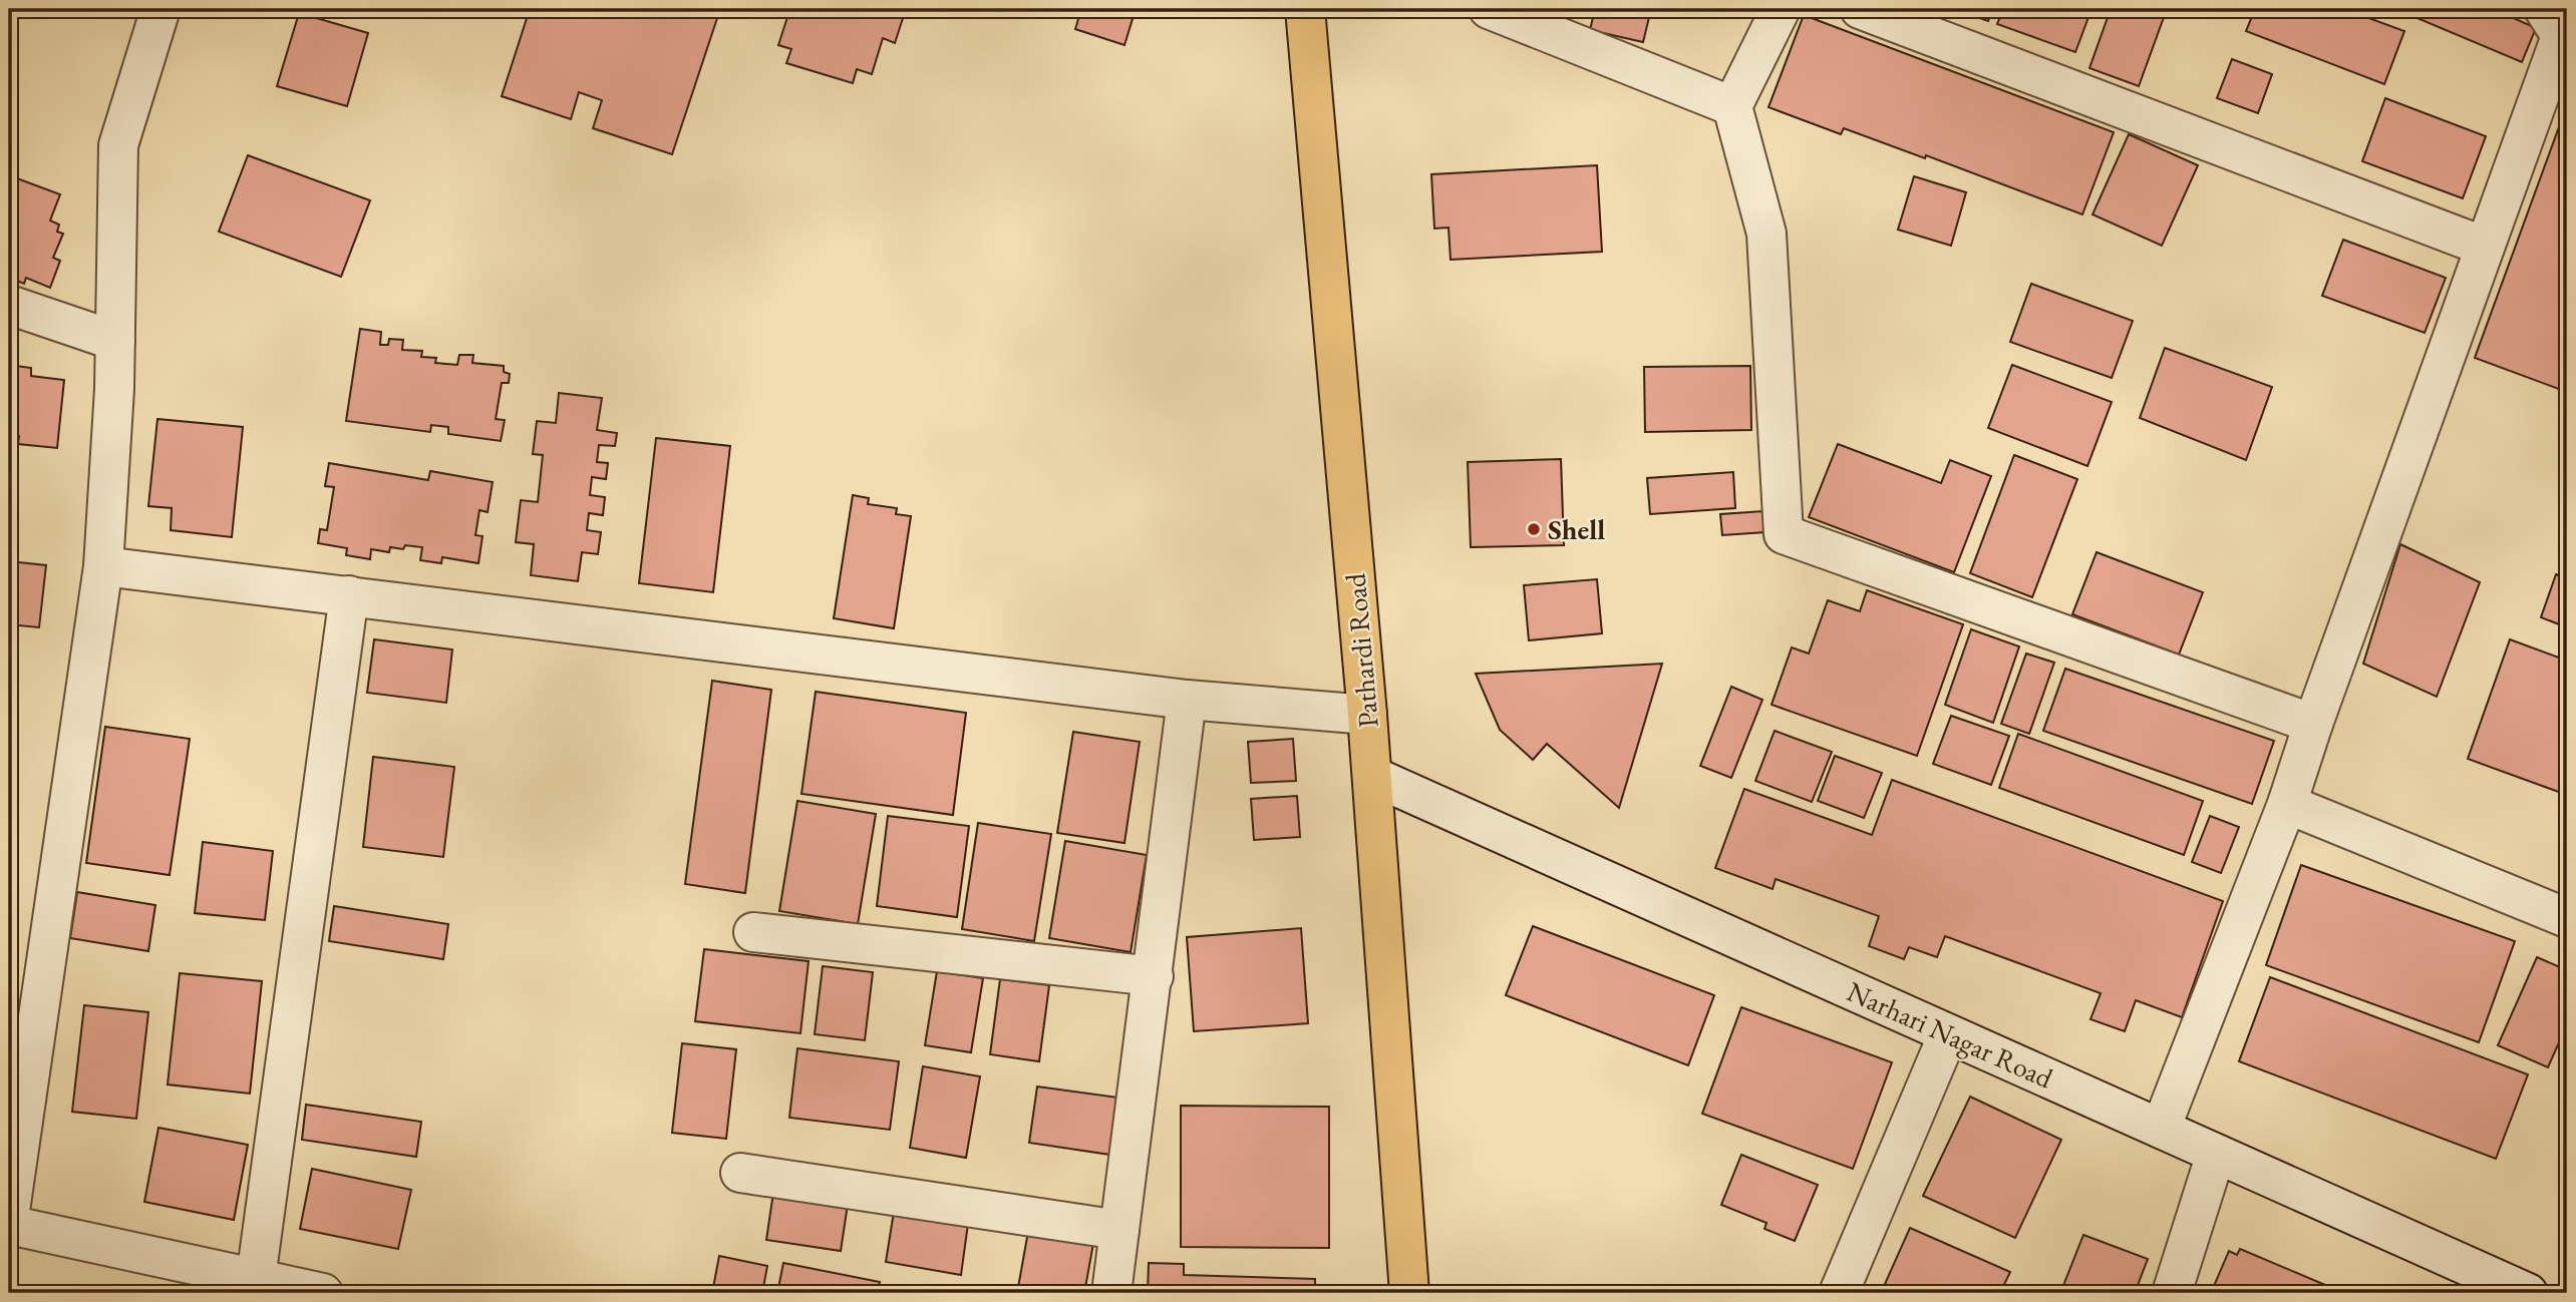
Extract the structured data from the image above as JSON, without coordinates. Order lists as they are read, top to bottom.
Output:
{
  "streets": {
    "main road": ["Pathardi Road"],
    "street": ["Narhari Nagar Road"]
  },
  "crossings": [
    ["Pathardi Road", "Narhari Nagar Road"]
  ],
  "places": ["Shell"]
}
